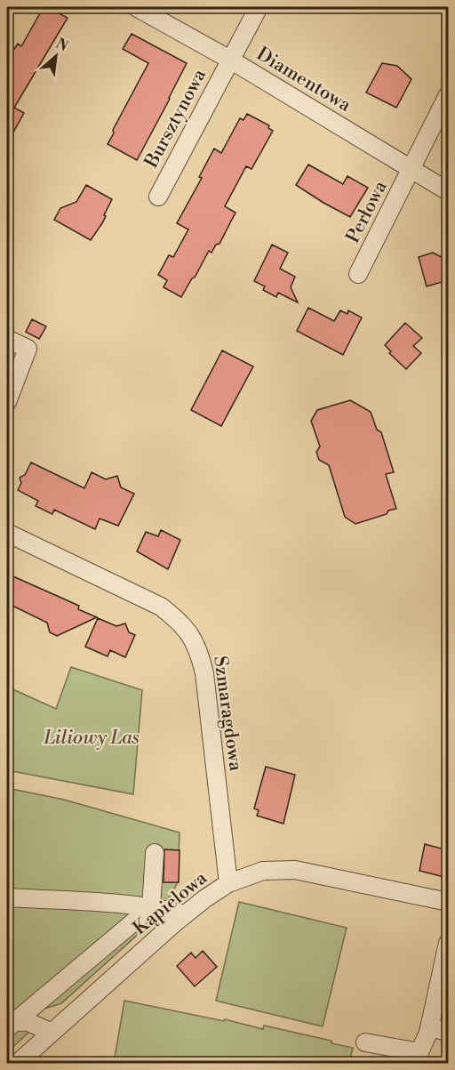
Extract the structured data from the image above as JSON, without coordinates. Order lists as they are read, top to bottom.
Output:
{
  "streets": {
    "street": [
      "Diamentowa",
      "Bursztynowa",
      "Perłowa",
      "Szmaragdowa",
      "Kąpielowa"
    ]
  },
  "crossings": [
    ["Diamentowa", "Bursztynowa"],
    ["Diamentowa", "Perłowa"],
    ["Szmaragdowa", "Kąpielowa"]
  ],
  "parks": ["Liliowy Las"],
  "north": "top right"
}
